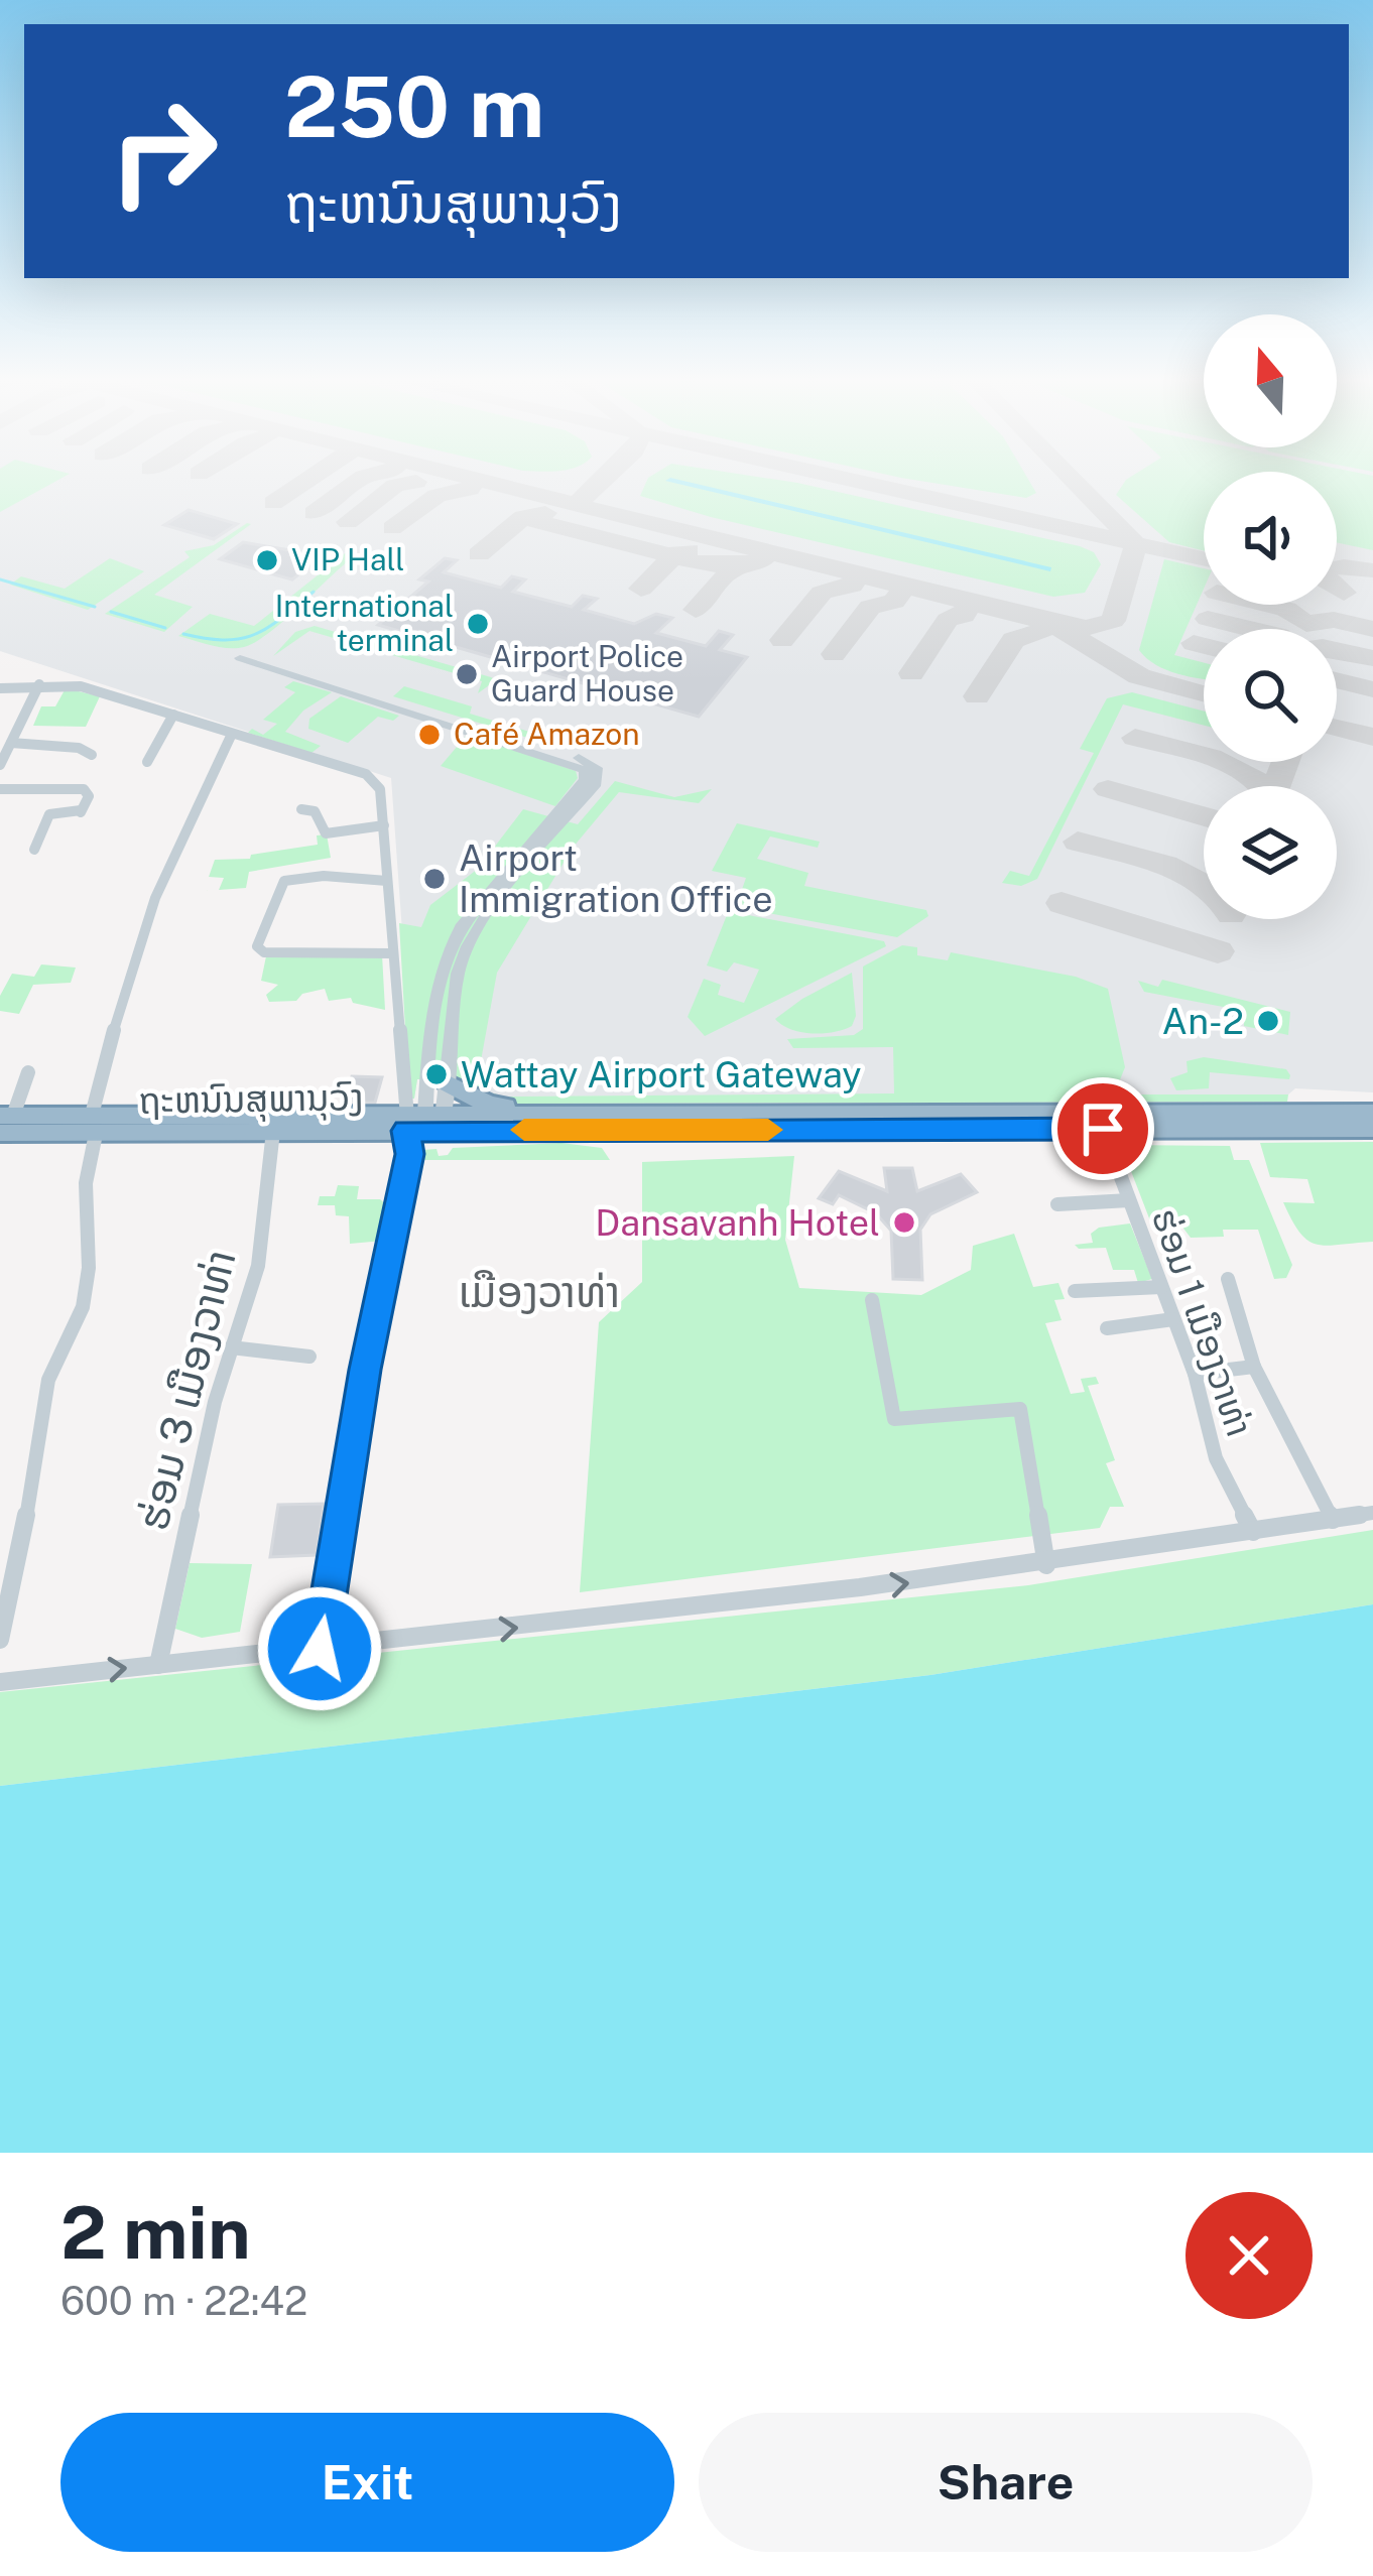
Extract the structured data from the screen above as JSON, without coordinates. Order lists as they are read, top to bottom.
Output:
{
  "streets": {
    "highway": ["ຖະຫນົນສຸພານຸວົງ"],
    "street": ["ຮ່ອມ 1 ເມືອງວາທ່າ", "ຮ່ອມ 3 ເມືອງວາທ່າ"]
  },
  "crossings": [
    ["ຖະຫນົນສຸພານຸວົງ", "ຮ່ອມ 1 ເມືອງວາທ່າ"],
    ["ຖະຫນົນສຸພານຸວົງ", "ຮ່ອມ 3 ເມືອງວາທ່າ"]
  ],
  "districts": ["ເມືອງວາທ່າ"],
  "places": [
    "VIP Hall",
    "International terminal",
    "Airport Police Guard House",
    "Café Amazon",
    "Airport Immigration Office",
    "An-2",
    "Wattay Airport Gateway",
    "Dansavanh Hotel"
  ],
  "north": "top",
  "page": {
    "turn": ["250 m", "ຖະຫນົນສຸພານຸວົງ"],
    "heading": ["2 min", "600 m · 22:42"],
    "buttons": ["Exit", "Share"]
  }
}
